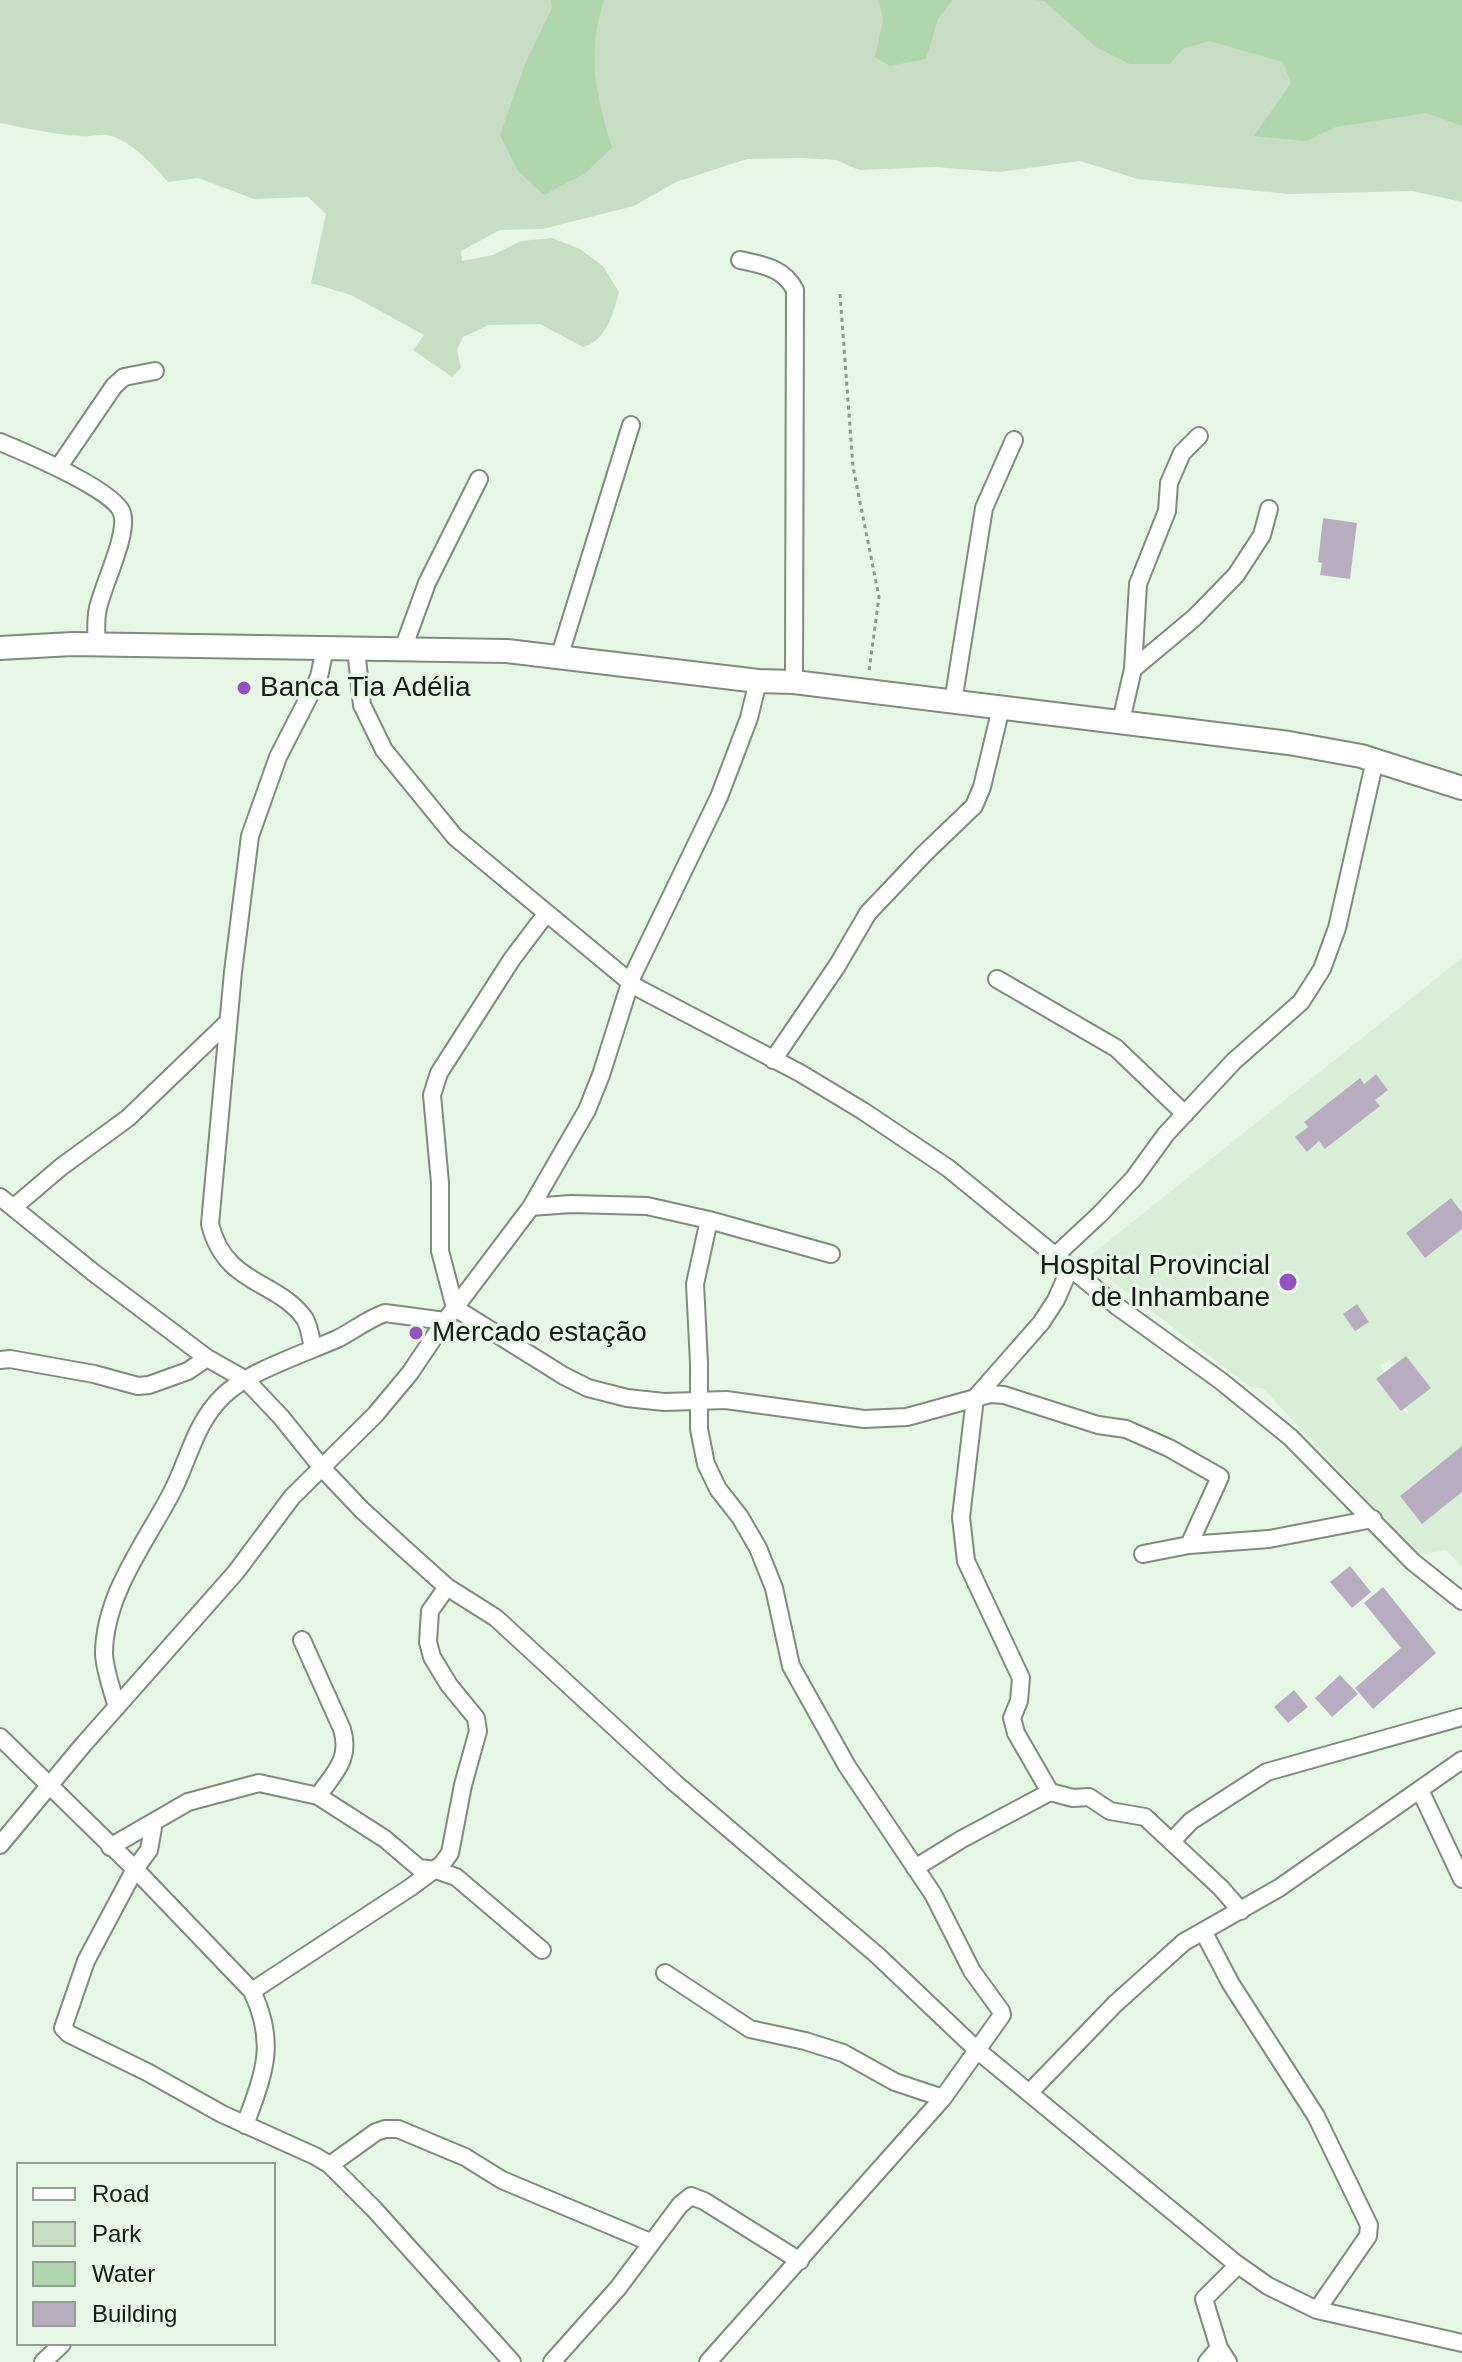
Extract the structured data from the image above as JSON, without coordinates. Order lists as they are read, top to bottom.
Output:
{
  "places": ["Banca Tia Adélia", "Hospital Provincial de Inhambane", "Mercado estação"],
  "legend": [
    "Road",
    "Park",
    "Water",
    "Building"
  ]
}
